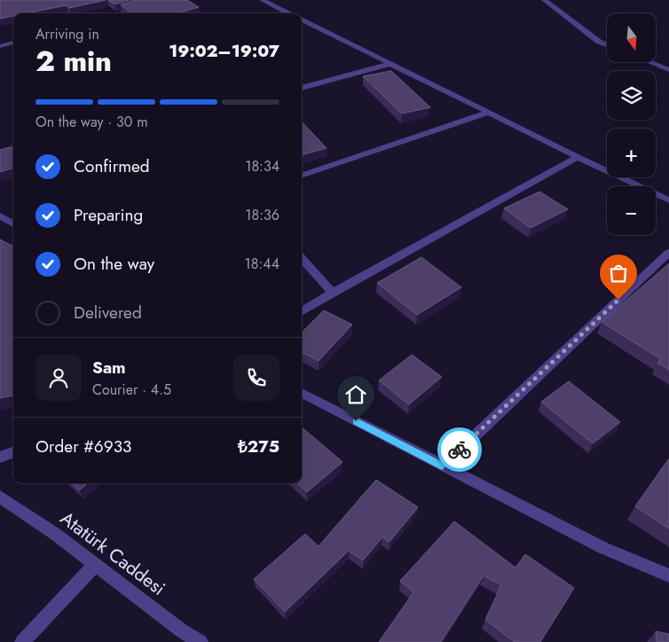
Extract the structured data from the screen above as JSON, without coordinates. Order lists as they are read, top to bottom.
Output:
{
  "streets": {
    "street": ["Atatürk Caddesi"]
  },
  "north": "bottom",
  "page": {
    "map_buttons": ["+", "−"],
    "heading": ["2 min", "Arriving in", "19:02–19:07"],
    "panel": [
      "Sam",
      "Courier · 4.5",
      "Order #6933",
      "₺275"
    ],
    "bar": "On the way · 30 m",
    "list": [
      ["Confirmed", "18:34"],
      ["Preparing", "18:36"],
      ["On the way", "18:44"],
      "Delivered"
    ]
  }
}
